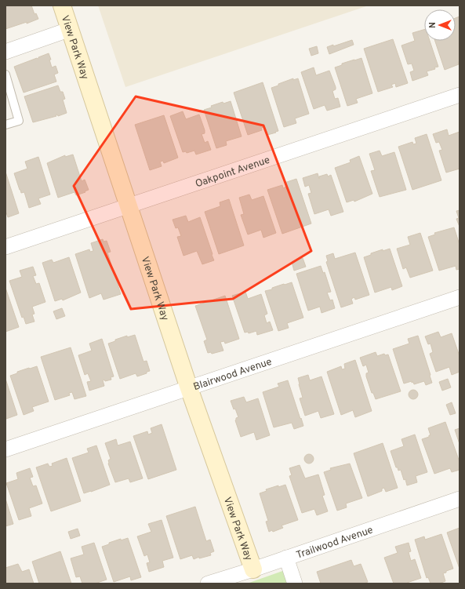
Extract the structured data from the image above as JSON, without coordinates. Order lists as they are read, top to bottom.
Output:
{
  "streets": {
    "street": [
      "View Park Way",
      "Oakpoint Avenue",
      "Blairwood Avenue",
      "Trailwood Avenue"
    ]
  },
  "crossings": [
    ["View Park Way", "Oakpoint Avenue"],
    ["View Park Way", "Blairwood Avenue"],
    ["View Park Way", "Trailwood Avenue"]
  ],
  "north": "left"
}
